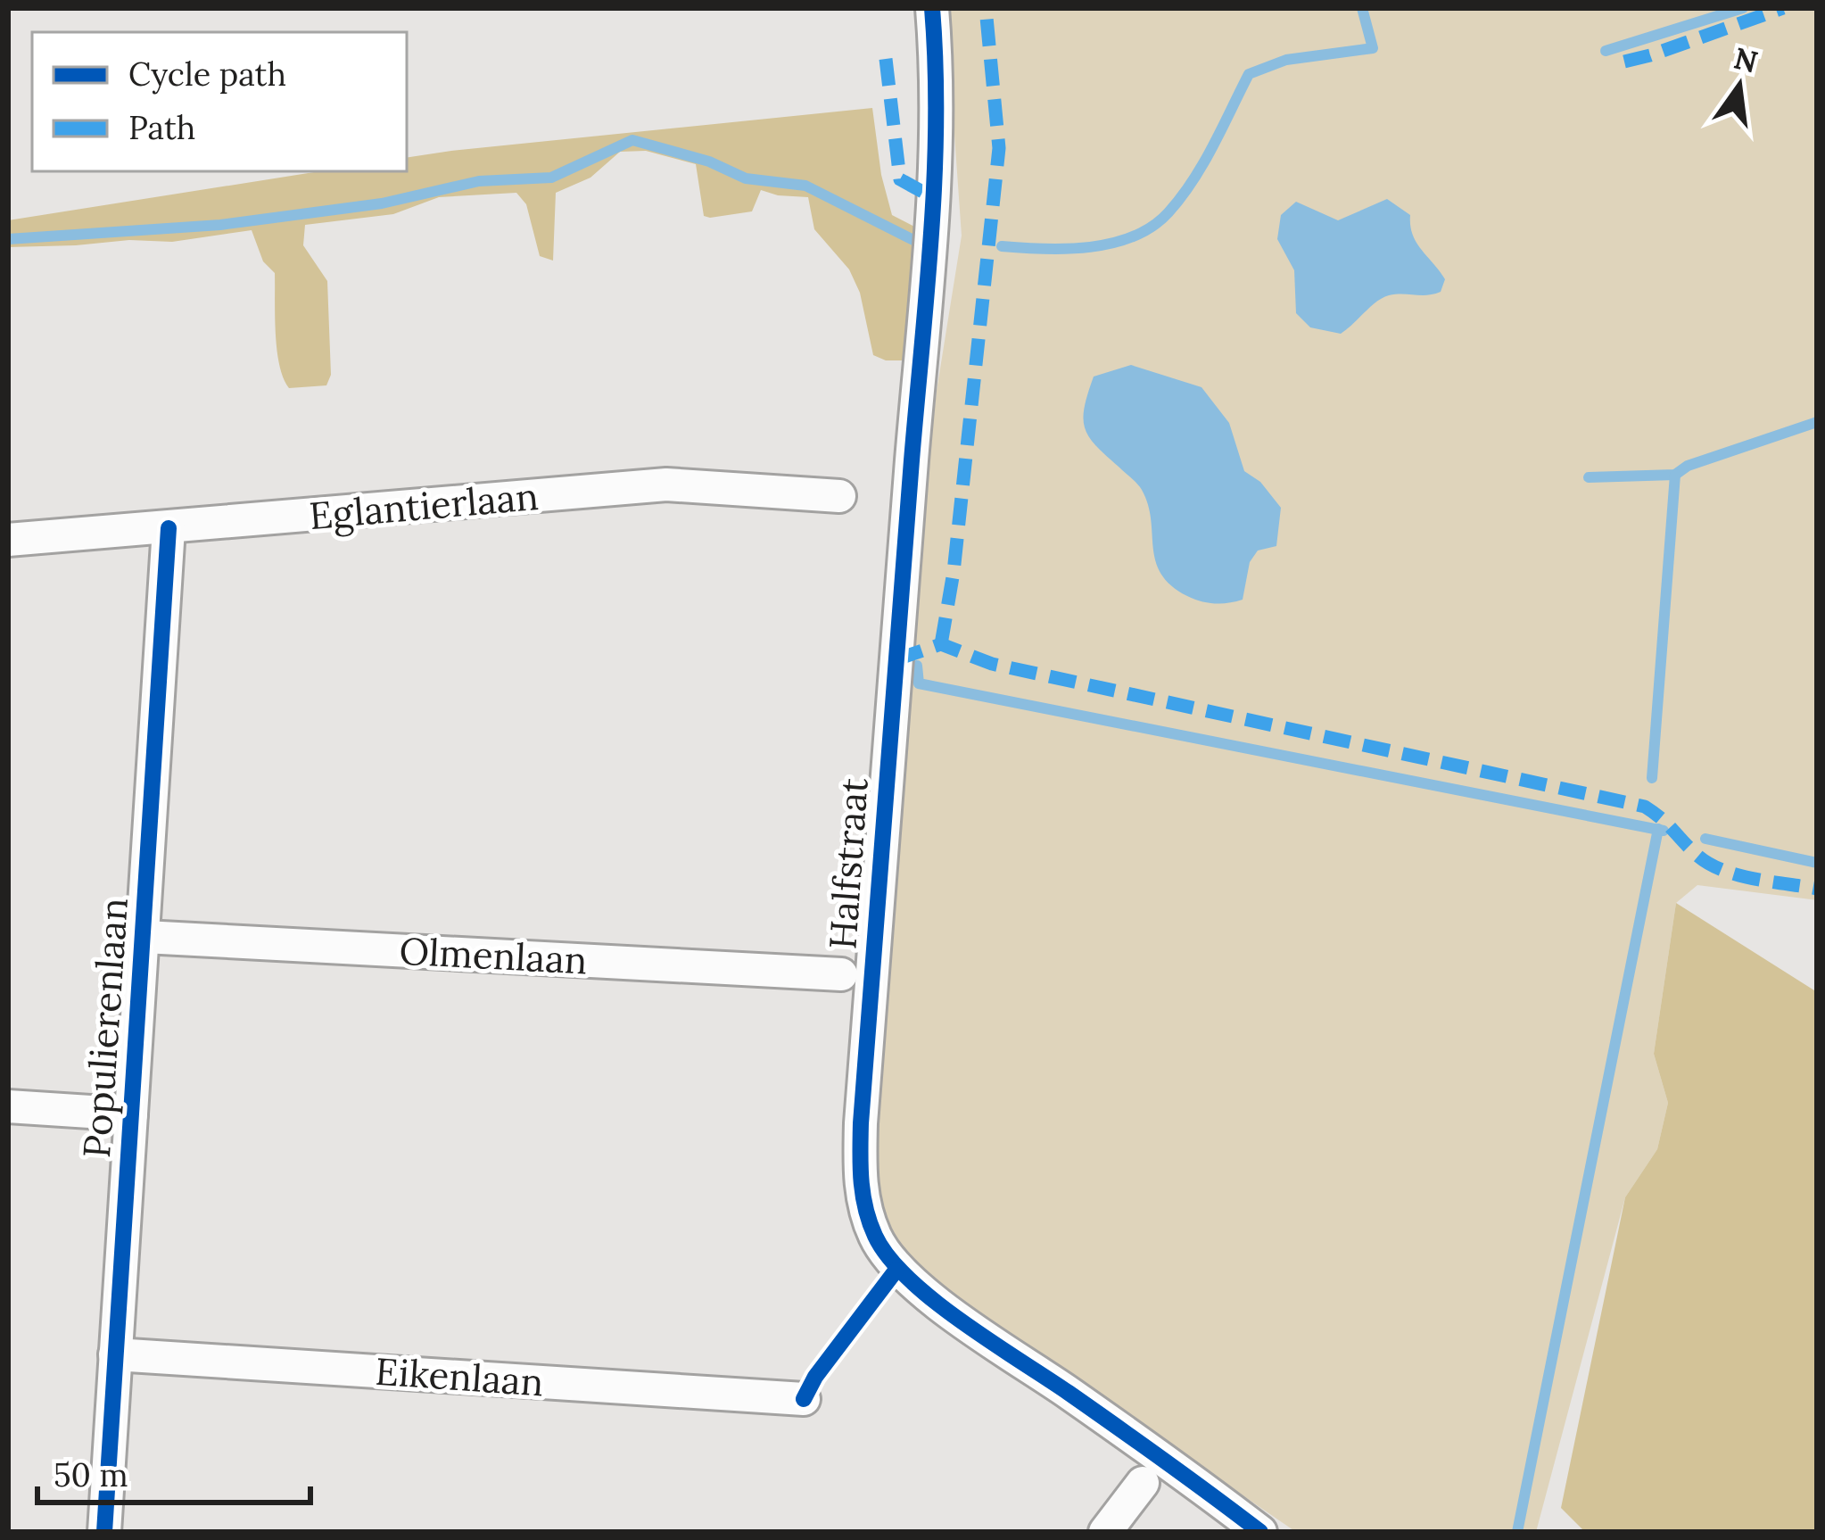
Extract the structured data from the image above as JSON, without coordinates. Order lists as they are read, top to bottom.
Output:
{
  "streets": {
    "street": [
      "Eglantierlaan",
      "Halfstraat",
      "Olmenlaan",
      "Populierenlaan",
      "Eikenlaan"
    ]
  },
  "crossings": [
    ["Eglantierlaan", "Populierenlaan"],
    ["Olmenlaan", "Populierenlaan"],
    ["Populierenlaan", "Eikenlaan"]
  ],
  "legend": ["Cycle path", "Path"],
  "scale_bar": "50 m",
  "north": "top"
}
